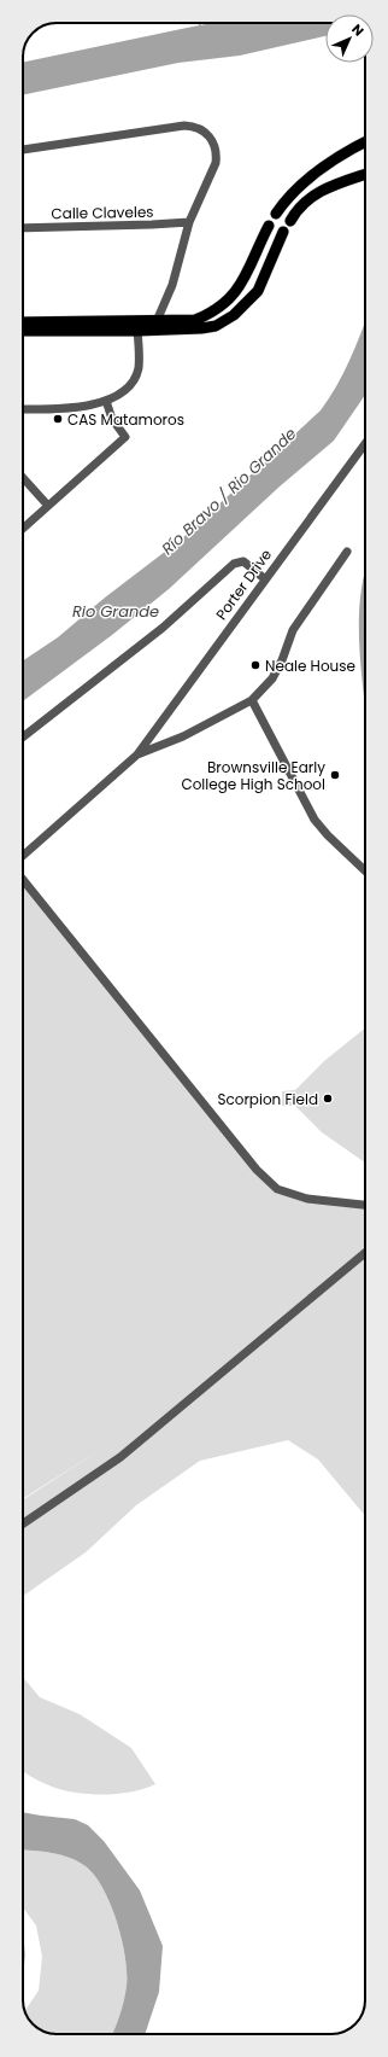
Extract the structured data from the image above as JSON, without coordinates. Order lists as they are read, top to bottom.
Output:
{
  "streets": {
    "street": ["Calle Claveles", "Porter Drive"]
  },
  "water": ["Río Bravo / Rio Grande", "Rio Grande"],
  "places": [
    "CAS Matamoros",
    "Neale House",
    "Brownsville Early College High School",
    "Scorpion Field"
  ],
  "north": "top right"
}
